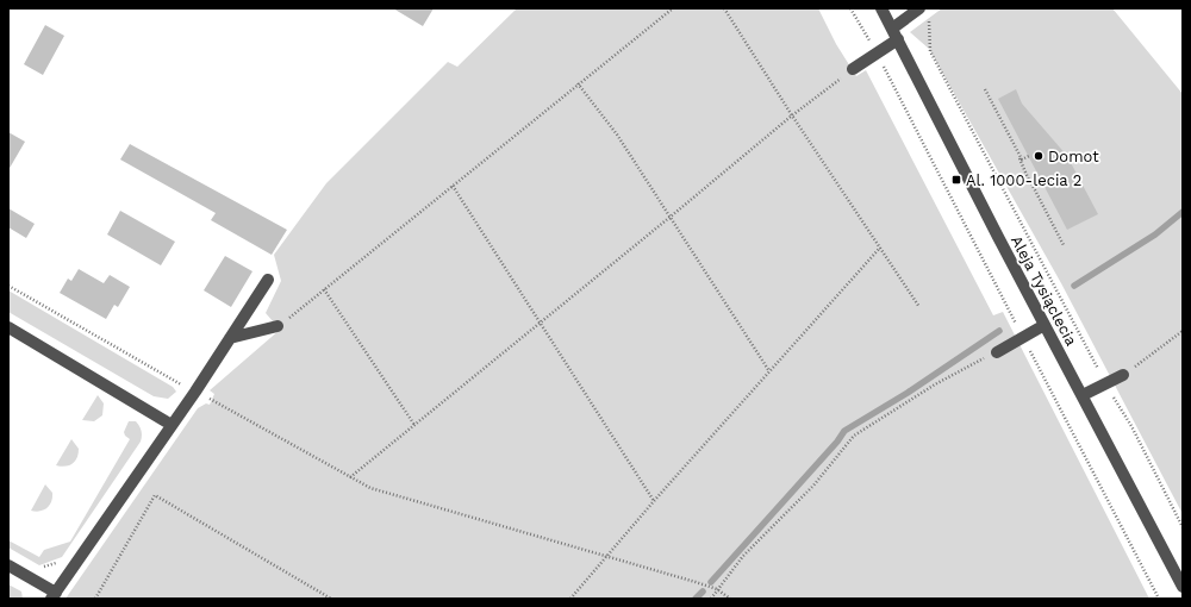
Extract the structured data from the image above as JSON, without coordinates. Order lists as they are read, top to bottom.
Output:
{
  "streets": {
    "street": ["Aleja Tysiąclecia"]
  },
  "places": {
    "other": ["Domot"],
    "transit": ["Al. 1000-lecia 2"]
  }
}
